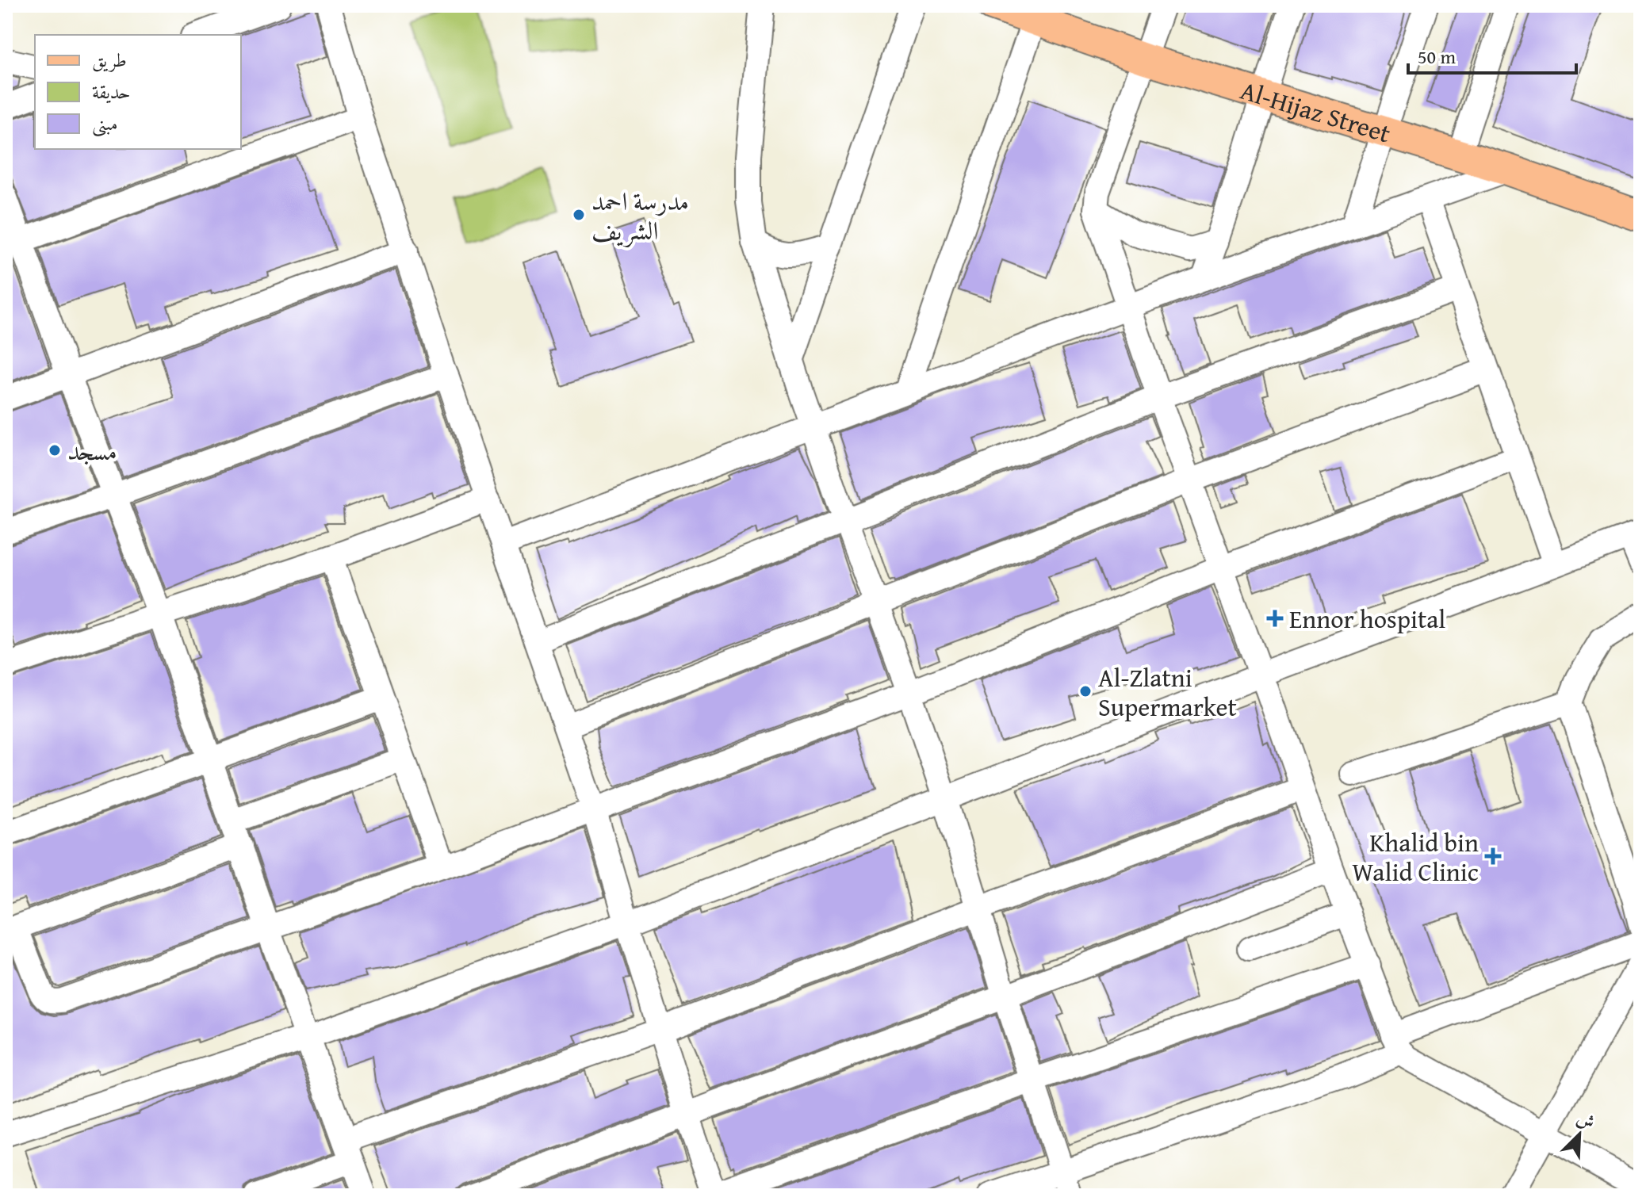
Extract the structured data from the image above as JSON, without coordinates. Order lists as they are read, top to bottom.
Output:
{
  "streets": {
    "main road": ["Al-Hijaz Street"]
  },
  "places": {
    "other": ["مدرسة احمد الشريف", "مسجد", "Al-Zlatni Supermarket"],
    "health": ["Ennor hospital", "Khalid bin Walid Clinic"]
  },
  "legend": ["طريق", "حديقة", "مبنى"],
  "scale_bar": "50 m",
  "north": "top right"
}
